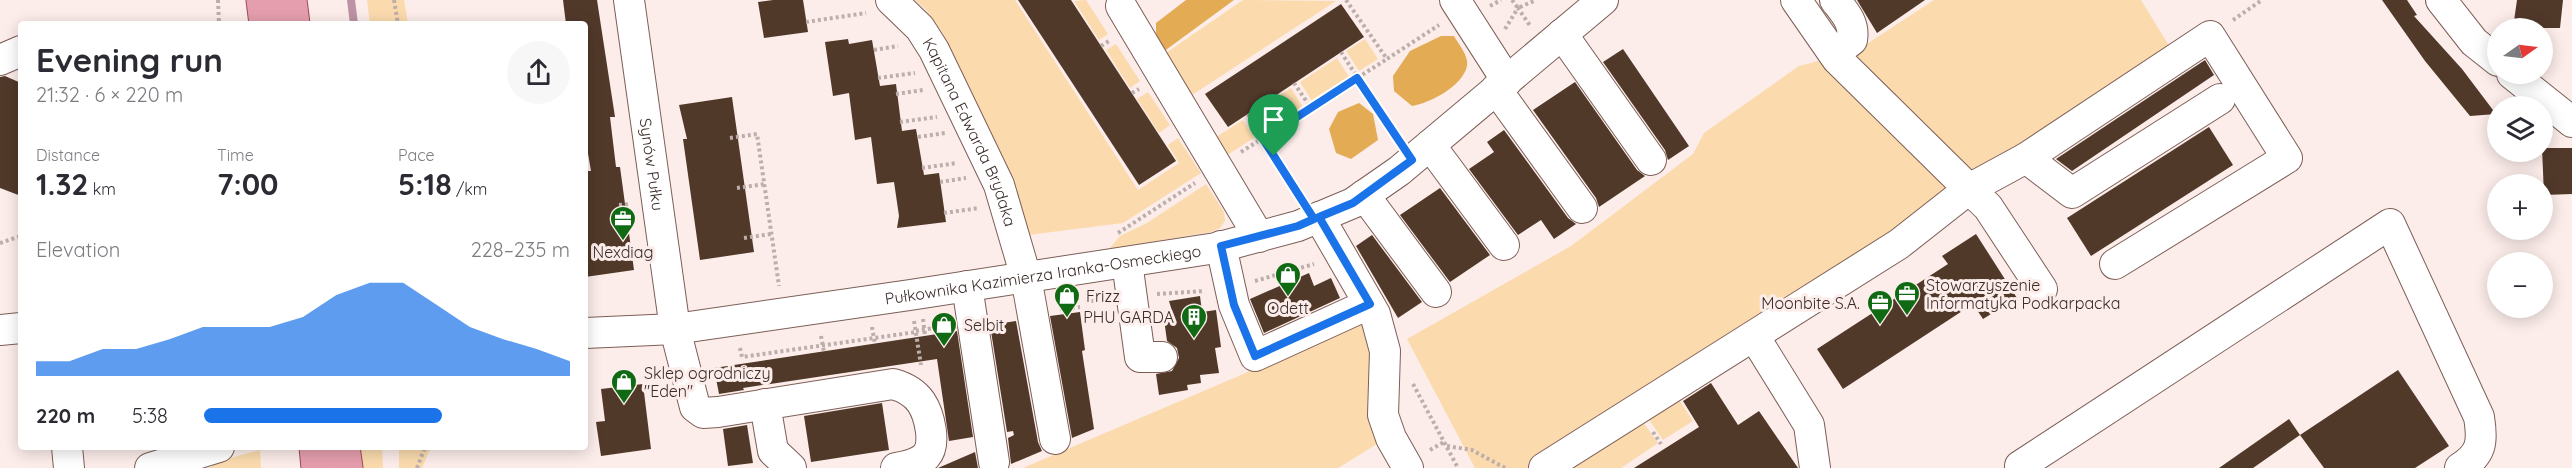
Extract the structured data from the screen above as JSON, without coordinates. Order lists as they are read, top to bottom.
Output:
{
  "streets": {
    "street": ["Kapitana Edwarda Brydaka", "Synów Pułku", "Pułkownika Kazimierza Iranka-Osmeckiego"]
  },
  "crossings": [
    ["Kapitana Edwarda Brydaka", "Pułkownika Kazimierza Iranka-Osmeckiego"],
    ["Synów Pułku", "Pułkownika Kazimierza Iranka-Osmeckiego"]
  ],
  "places": {
    "office": ["Nexdiag", "Stowarzyszenie Informatyka Podkarpacka", "Moonbite S.A."],
    "shop": [
      "Odett",
      "Frizz",
      "Selbit",
      "Sklep ogrodniczy \"Eden\""
    ],
    "building": ["PHU GARDA"]
  },
  "north": "right",
  "page": {
    "map_buttons": ["+", "−"],
    "heading": ["Evening run", "21:32 · 6 × 220 m"],
    "stats": [
      ["Distance", "1.32 km"],
      ["Time", "7:00"],
      ["Pace", "5:18 /km"]
    ],
    "chart": ["Elevation", "228–235 m"],
    "list": [
      {
        "name": "220 m",
        "note": "5:38"
      }
    ]
  }
}
